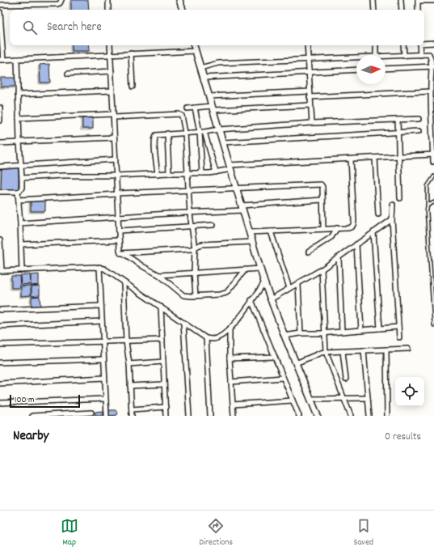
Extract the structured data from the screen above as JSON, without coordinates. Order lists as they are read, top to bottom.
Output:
{
  "scale_bar": "100 m",
  "north": "right",
  "page": {
    "search": "Search here",
    "scale": "100 m",
    "heading": ["Nearby", "0 results"],
    "nav": ["Map", "Directions", "Saved"]
  }
}
